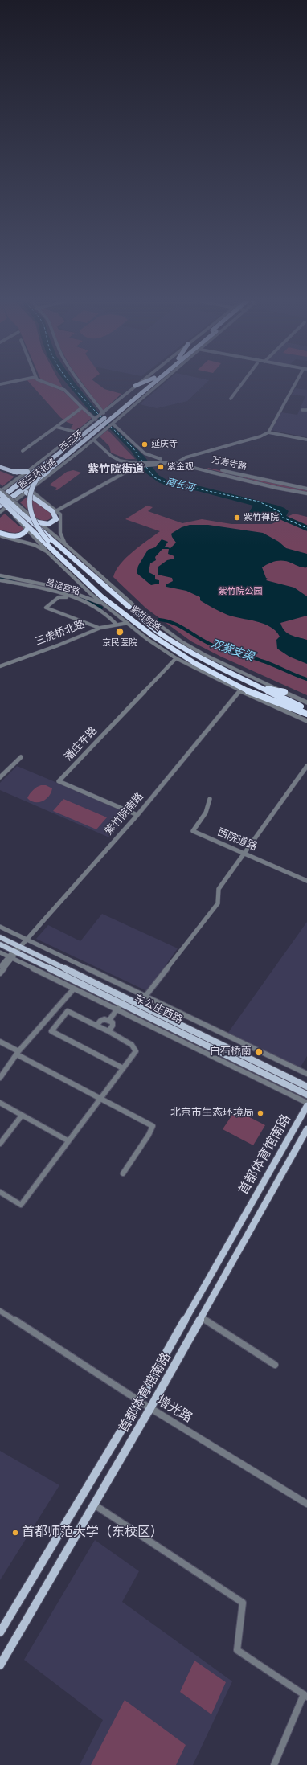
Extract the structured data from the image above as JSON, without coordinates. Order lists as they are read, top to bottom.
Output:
{
  "streets": {
    "highway": ["西三环", "紫竹院路"],
    "main road": ["车公庄西路", "首都体育馆南路"],
    "street": [
      "万寿寺路",
      "西三环北路",
      "昌运宫路",
      "三虎桥北路",
      "潘庄东路",
      "紫竹院南路",
      "西院道路",
      "增光路"
    ]
  },
  "crossings": [
    ["西三环", "西三环北路"],
    ["西三环", "紫竹院路"],
    ["西三环北路", "紫竹院路"],
    ["昌运宫路", "三虎桥北路"],
    ["潘庄东路", "紫竹院南路"],
    ["紫竹院南路", "车公庄西路"],
    ["首都体育馆南路", "增光路"]
  ],
  "districts": ["紫竹院街道"],
  "water": ["南长河", "双紫支渠"],
  "parks": ["紫竹院公园"],
  "places": [
    "延庆寺",
    "紫金观",
    "紫竹禅院",
    "京民医院",
    "白石桥南",
    "北京市生态环境局",
    "首都师范大学（东校区）"
  ]
}
